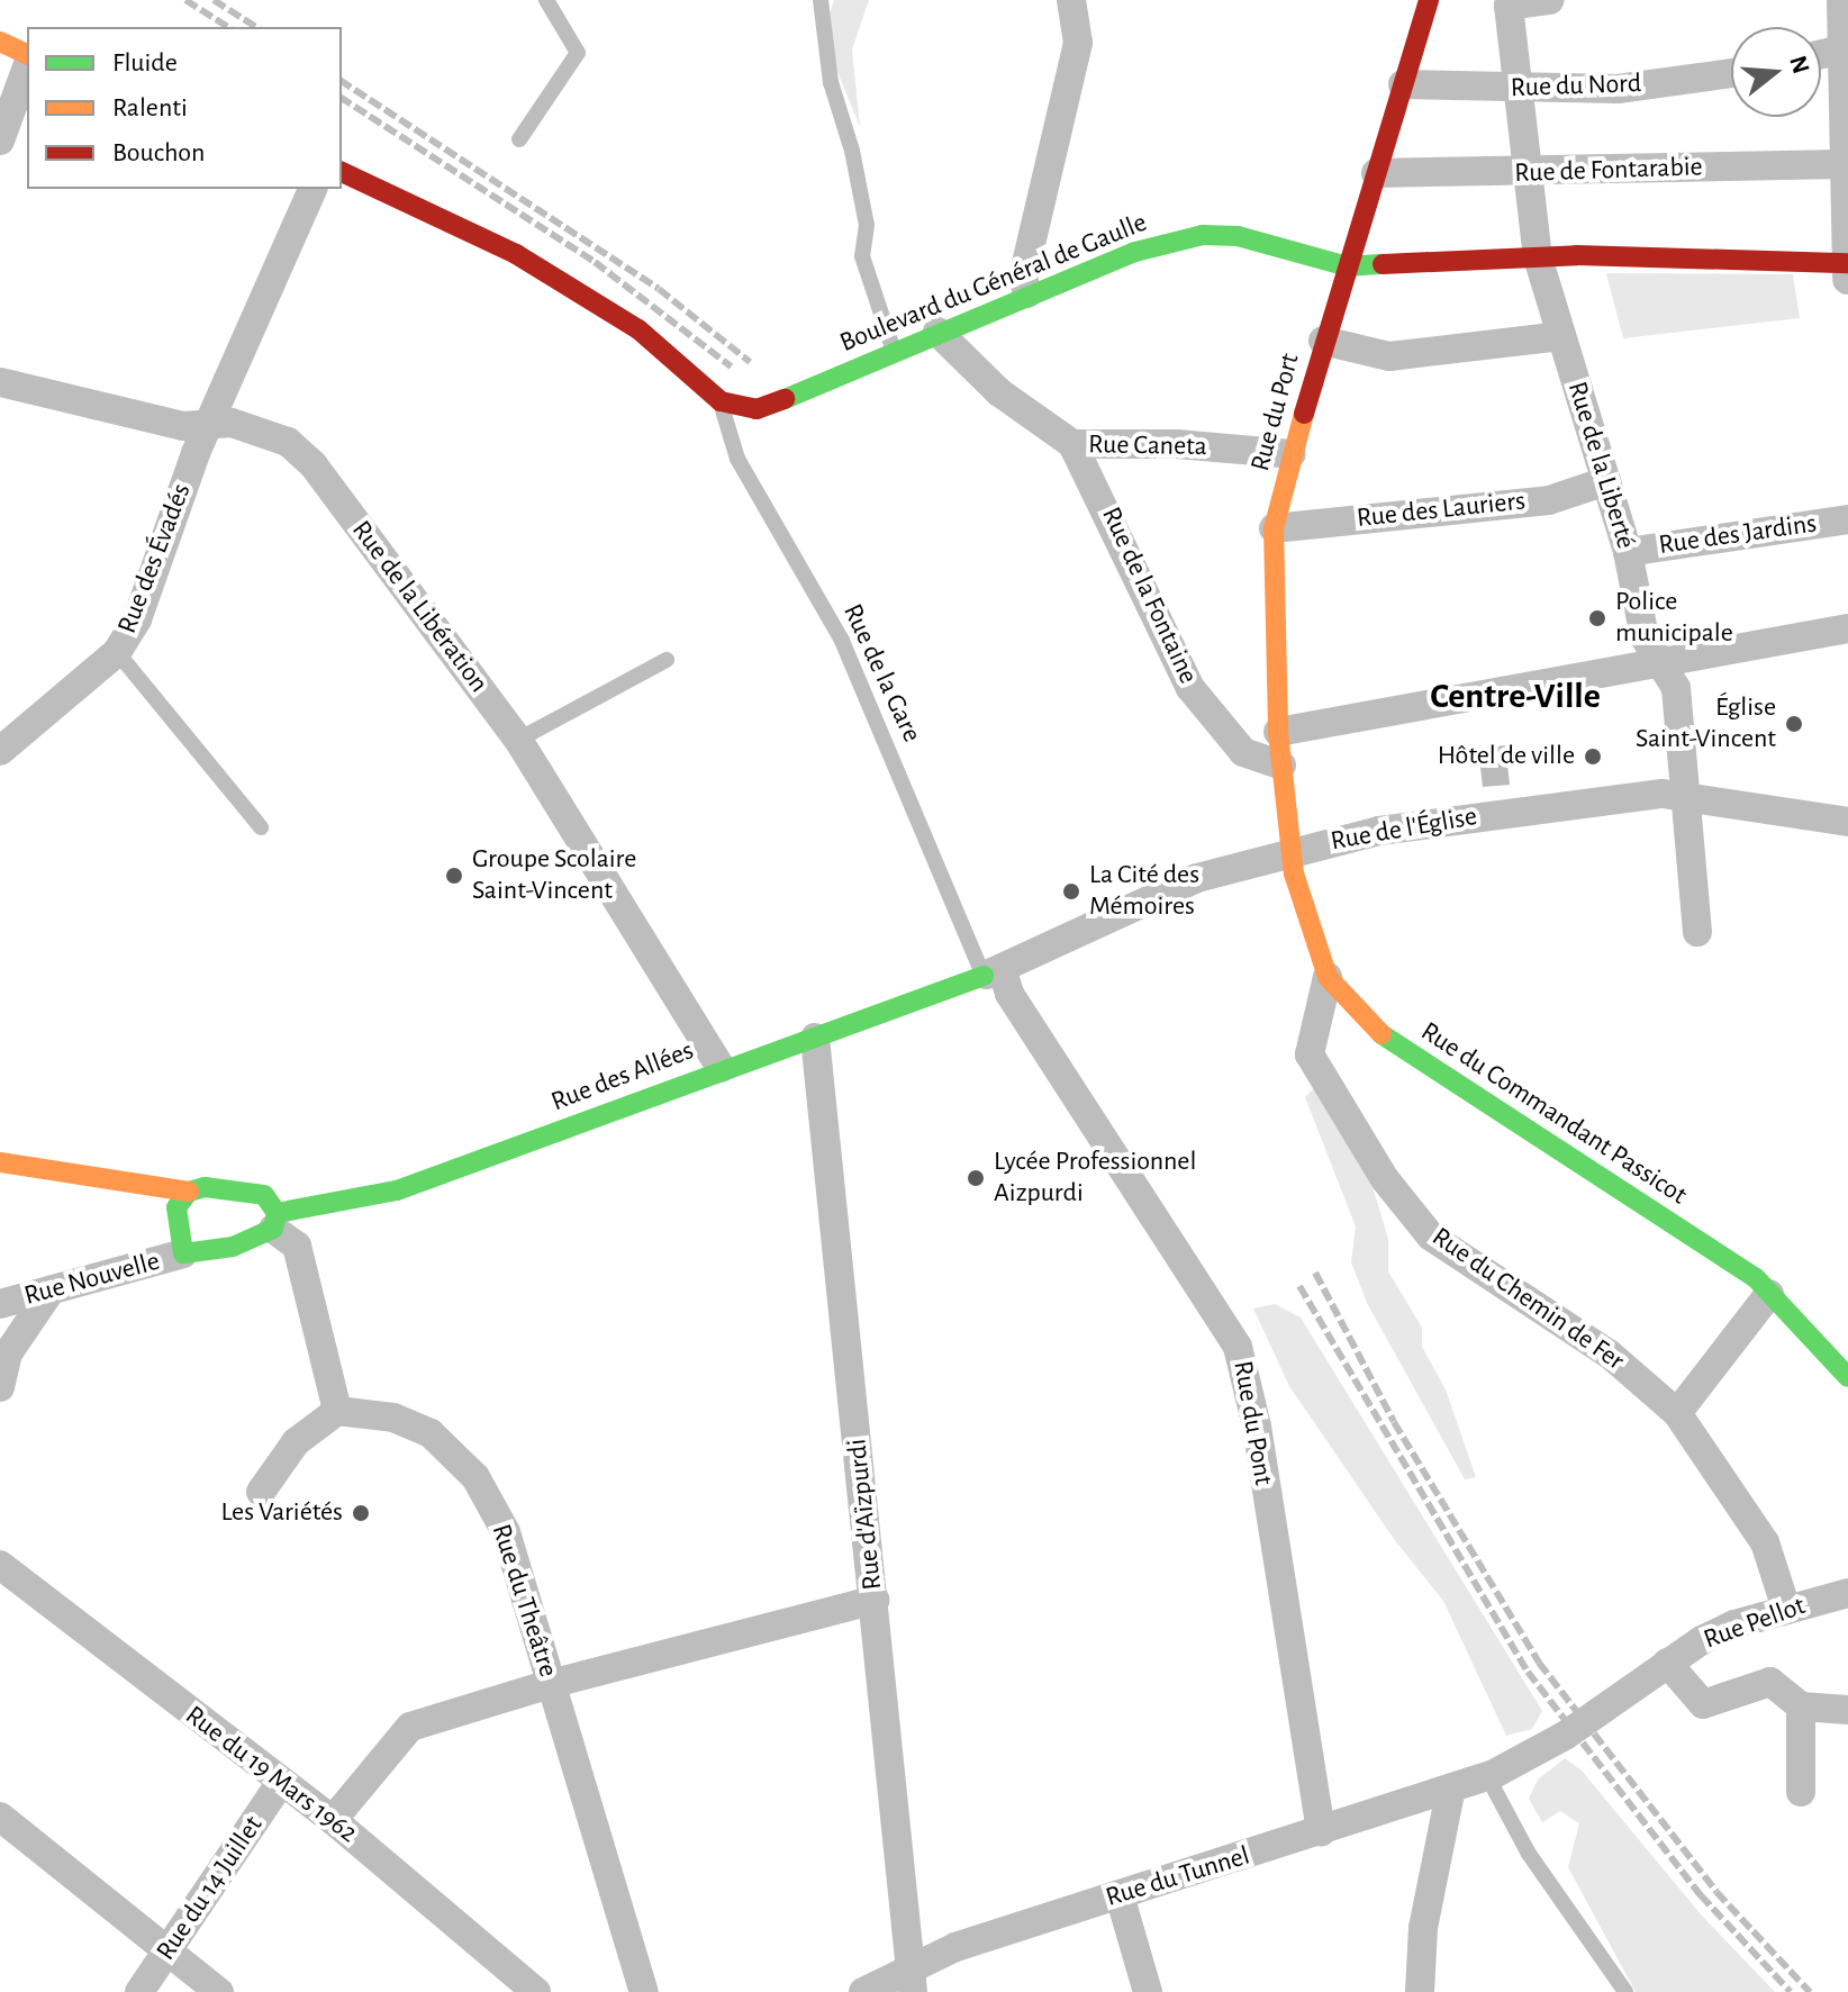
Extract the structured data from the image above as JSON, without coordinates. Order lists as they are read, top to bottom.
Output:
{
  "streets": {
    "street": [
      "Rue du Nord",
      "Rue de Fontarabie",
      "Boulevard du Général de Gaulle",
      "Rue du Port",
      "Rue Caneta",
      "Rue de la Liberté",
      "Rue des Lauriers",
      "Rue des Jardins",
      "Rue des Évadés",
      "Rue de la Fontaine",
      "Rue de la Libération",
      "Rue de l'Église",
      "Rue des Allées",
      "Rue du Commandant Passicot",
      "Rue Nouvelle",
      "Rue du Chemin de Fer",
      "Rue du Pont",
      "Rue d'Aïzpurdi",
      "Rue du Theâtre",
      "Rue Pellot",
      "Rue du 19 Mars 1962",
      "Rue du Tunnel",
      "Rue du 14 Juillet"
    ],
    "lane": ["Rue de la Gare"]
  },
  "crossings": [
    ["Rue du Nord", "Rue du Port"],
    ["Rue du Nord", "Rue de la Liberté"],
    ["Rue de Fontarabie", "Rue du Port"],
    ["Rue de Fontarabie", "Rue de la Liberté"],
    ["Boulevard du Général de Gaulle", "Rue du Port"],
    ["Boulevard du Général de Gaulle", "Rue Caneta"],
    ["Boulevard du Général de Gaulle", "Rue de la Liberté"],
    ["Boulevard du Général de Gaulle", "Rue de la Gare"],
    ["Rue du Port", "Rue Caneta"],
    ["Rue du Port", "Rue des Lauriers"],
    ["Rue du Port", "Rue de la Fontaine"],
    ["Rue du Port", "Rue de l'Église"],
    ["Rue du Port", "Rue du Commandant Passicot"],
    ["Rue Caneta", "Rue de la Fontaine"],
    ["Rue de la Liberté", "Rue des Lauriers"],
    ["Rue de la Liberté", "Rue des Jardins"],
    ["Rue de la Liberté", "Rue de l'Église"],
    ["Rue des Évadés", "Rue de la Libération"],
    ["Rue de la Libération", "Rue des Allées"],
    ["Rue de la Gare", "Rue de l'Église"],
    ["Rue de la Gare", "Rue des Allées"],
    ["Rue de la Gare", "Rue du Pont"],
    ["Rue de l'Église", "Rue des Allées"],
    ["Rue de l'Église", "Rue du Commandant Passicot"],
    ["Rue de l'Église", "Rue du Pont"],
    ["Rue des Allées", "Rue Nouvelle"],
    ["Rue des Allées", "Rue du Pont"],
    ["Rue des Allées", "Rue d'Aïzpurdi"],
    ["Rue du Commandant Passicot", "Rue du Chemin de Fer"],
    ["Rue du Chemin de Fer", "Rue Pellot"],
    ["Rue du Pont", "Rue du Tunnel"],
    ["Rue d'Aïzpurdi", "Rue du Tunnel"],
    ["Rue Pellot", "Rue du Tunnel"],
    ["Rue du 19 Mars 1962", "Rue du 14 Juillet"]
  ],
  "districts": ["Centre-Ville"],
  "places": [
    "Police municipale",
    "Église Saint-Vincent",
    "Hôtel de ville",
    "Groupe Scolaire Saint-Vincent",
    "La Cité des Mémoires",
    "Lycée Professionnel Aizpurdi",
    "Les Variétés"
  ],
  "legend": ["Fluide", "Ralenti", "Bouchon"],
  "north": "right"
}
